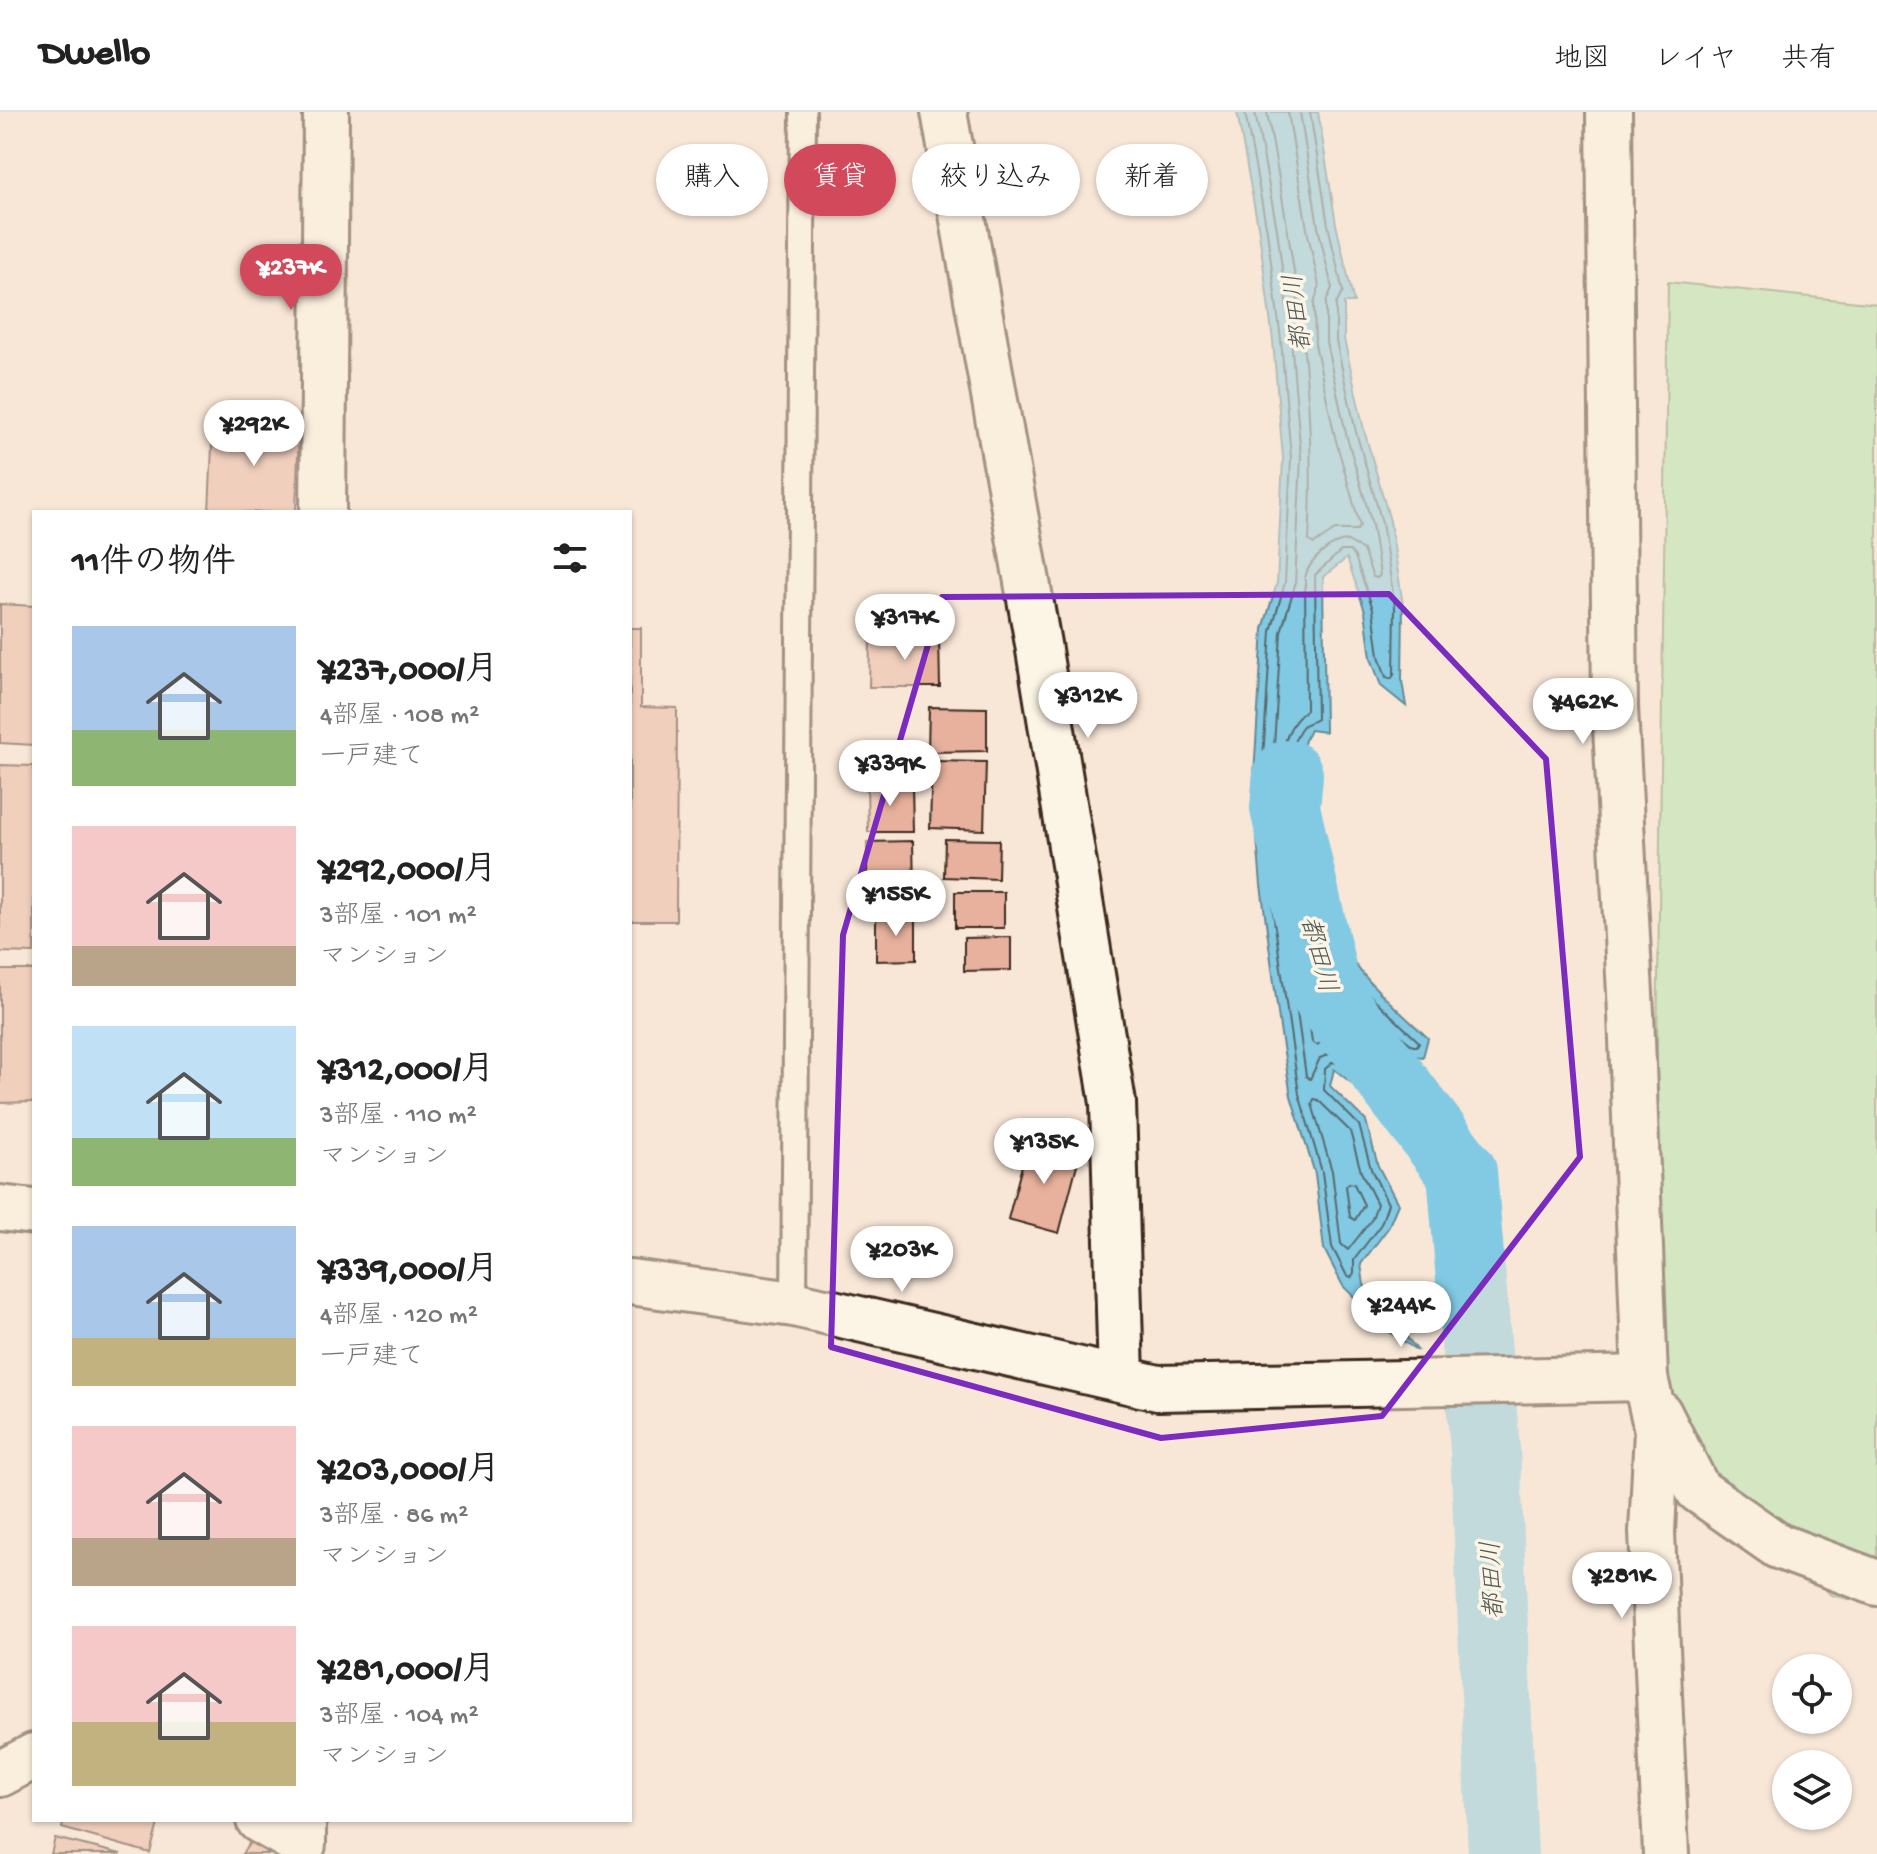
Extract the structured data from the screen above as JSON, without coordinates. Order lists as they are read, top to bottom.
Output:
{
  "water": ["都田川"],
  "page": {
    "header": "Dwello",
    "nav": ["地図", "レイヤ", "共有"],
    "chip": [
      "購入",
      "賃貸",
      "絞り込み",
      "新着"
    ],
    "price": [
      "¥237K",
      "¥292K",
      "¥317K",
      "¥312K",
      "¥462K",
      "¥339K",
      "¥155K",
      "¥135K",
      "¥203K",
      "¥244K",
      "¥281K"
    ],
    "heading": "11件の物件",
    "list": [
      {
        "name": "¥237,000/月",
        "note": "4部屋 · 108 m² · 一戸建て"
      },
      {
        "name": "¥292,000/月",
        "note": "3部屋 · 101 m² · マンション"
      },
      {
        "name": "¥312,000/月",
        "note": "3部屋 · 110 m² · マンション"
      },
      {
        "name": "¥339,000/月",
        "note": "4部屋 · 120 m² · 一戸建て"
      },
      {
        "name": "¥203,000/月",
        "note": "3部屋 · 86 m² · マンション"
      },
      {
        "name": "¥281,000/月",
        "note": "3部屋 · 104 m² · マンション"
      }
    ]
  }
}
